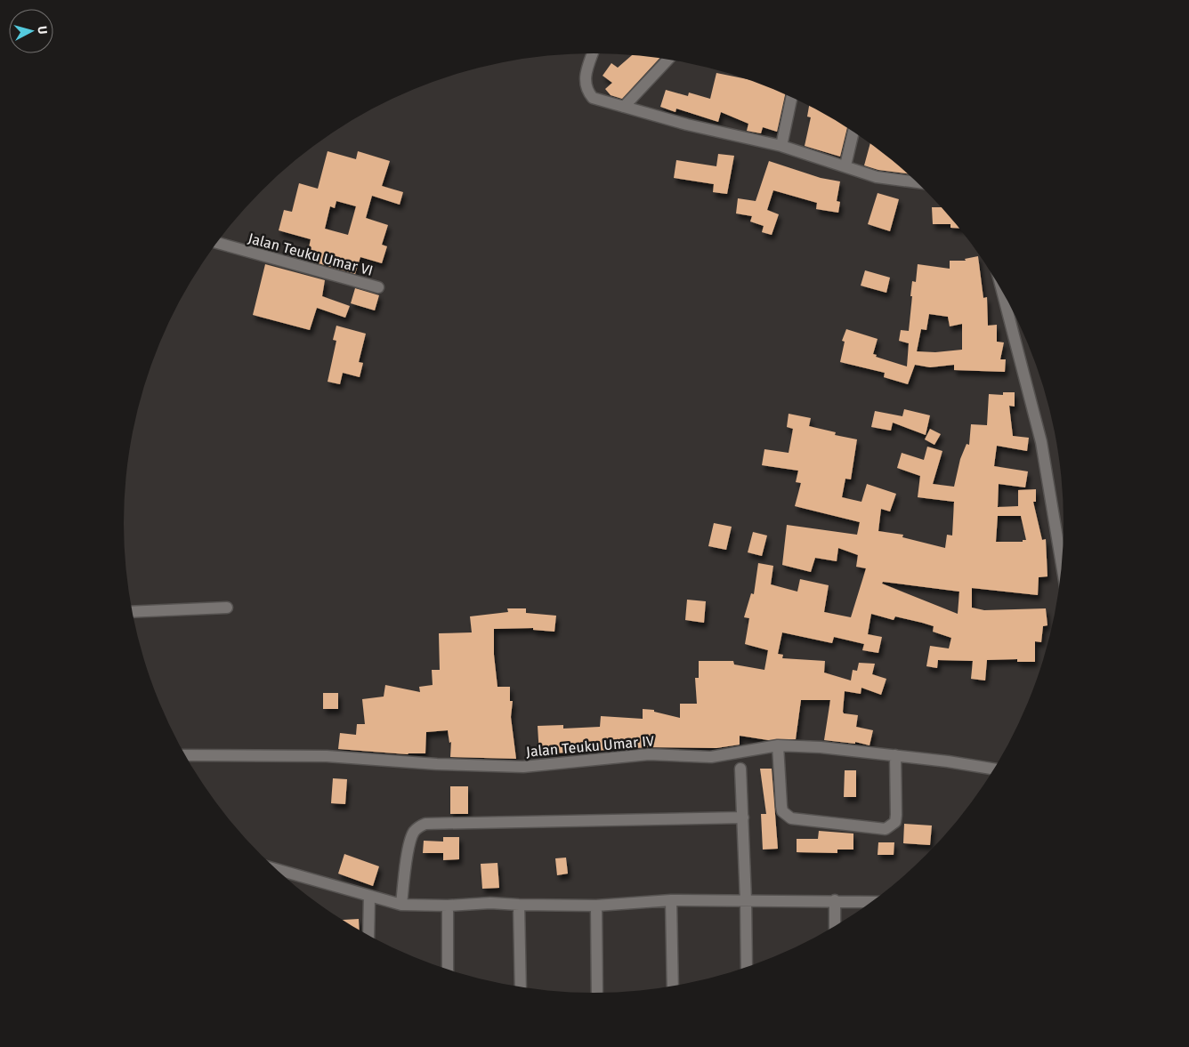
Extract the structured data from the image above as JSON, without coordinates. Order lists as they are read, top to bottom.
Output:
{
  "streets": {
    "street": ["Jalan Teuku Umar VI", "Jalan Teuku Umar IV"]
  },
  "north": "right"
}
